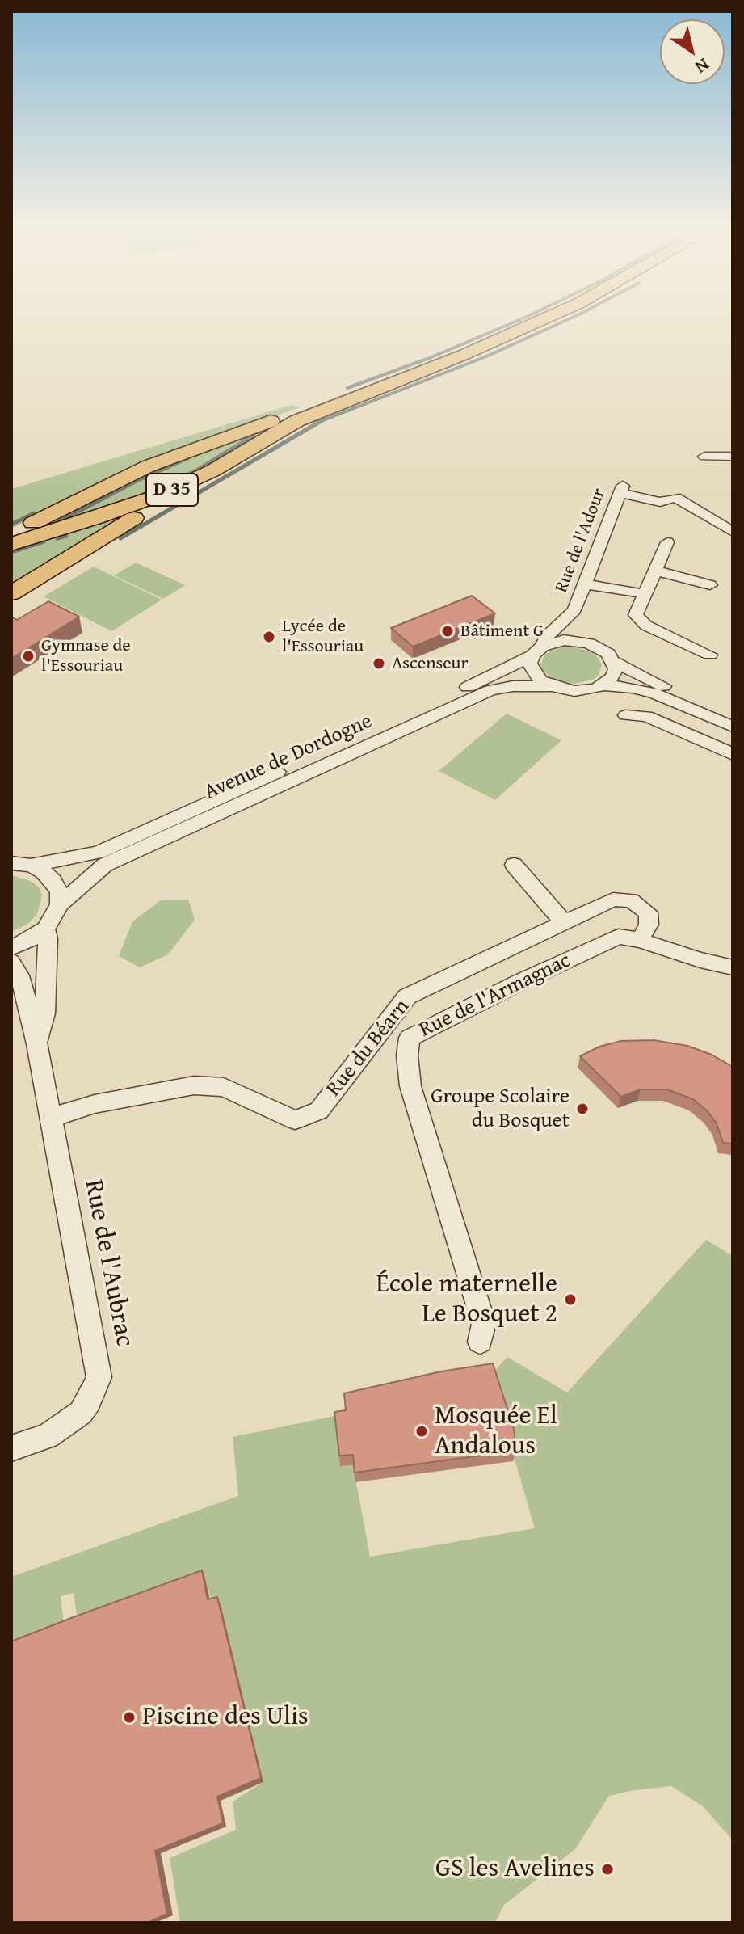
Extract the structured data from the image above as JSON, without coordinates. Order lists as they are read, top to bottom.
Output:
{
  "streets": {
    "main road": ["D 35"],
    "street": [
      "Rue de l'Adour",
      "Avenue de Dordogne",
      "Rue de l'Armagnac",
      "Rue du Béarn",
      "Rue de l'Aubrac"
    ]
  },
  "crossings": [
    ["Rue de l'Adour", "Avenue de Dordogne"],
    ["Avenue de Dordogne", "Rue de l'Aubrac"],
    ["Rue de l'Armagnac", "Rue du Béarn"],
    ["Rue du Béarn", "Rue de l'Aubrac"]
  ],
  "places": [
    "Bâtiment G",
    "Lycée de l'Essouriau",
    "Gymnase de l'Essouriau",
    "Ascenseur",
    "Groupe Scolaire du Bosquet",
    "École maternelle Le Bosquet 2",
    "Mosquée El Andalous",
    "Piscine des Ulis",
    "GS les Avelines"
  ],
  "north": "bottom right"
}
